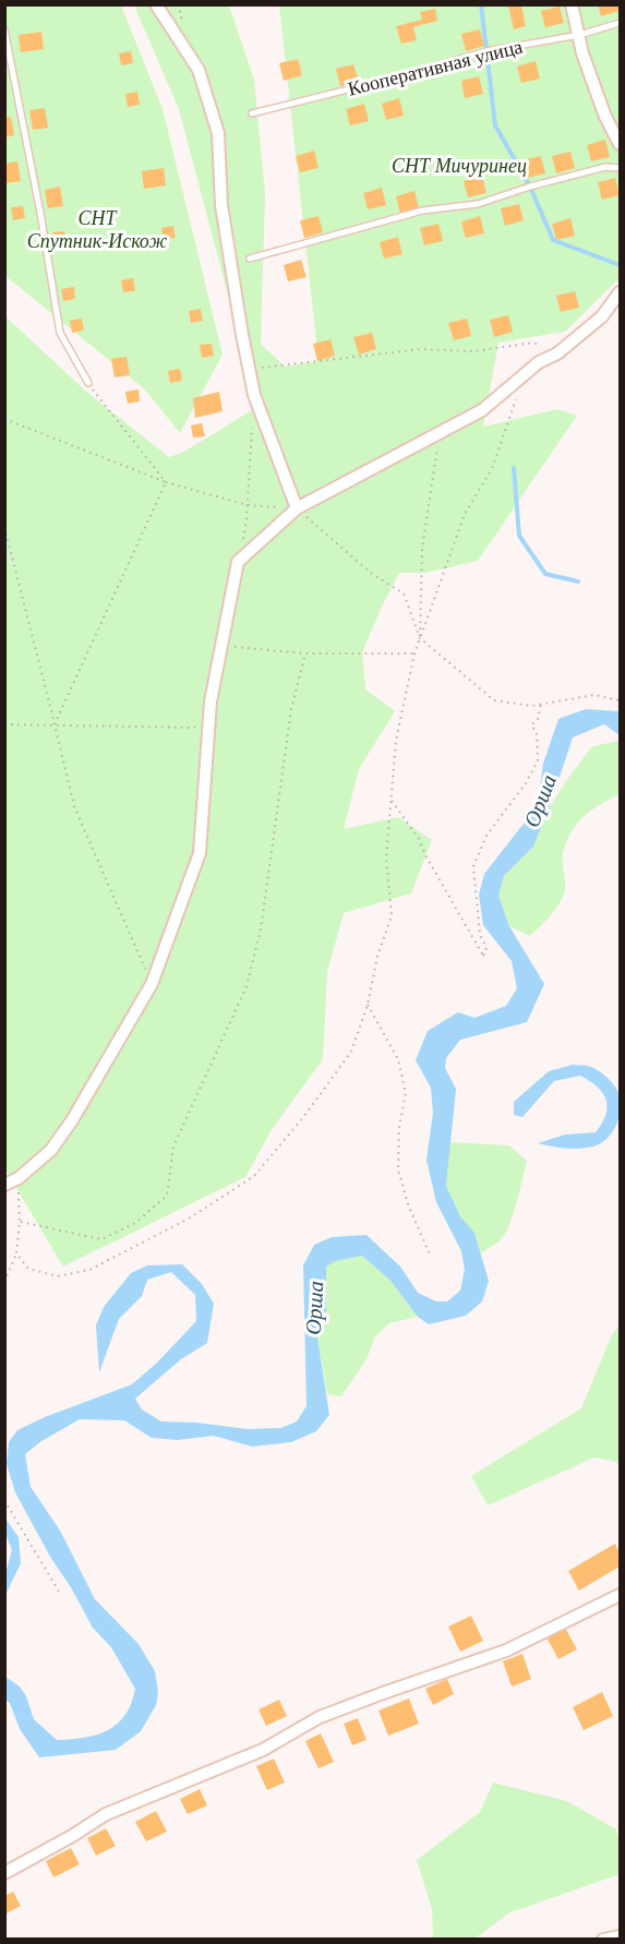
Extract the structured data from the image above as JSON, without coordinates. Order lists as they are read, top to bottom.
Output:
{
  "streets": {
    "lane": ["Кооперативная улица"]
  },
  "water": ["Орша"],
  "parks": ["СНТ Мичуринец", "СНТ Спутник-Искож"]
}
